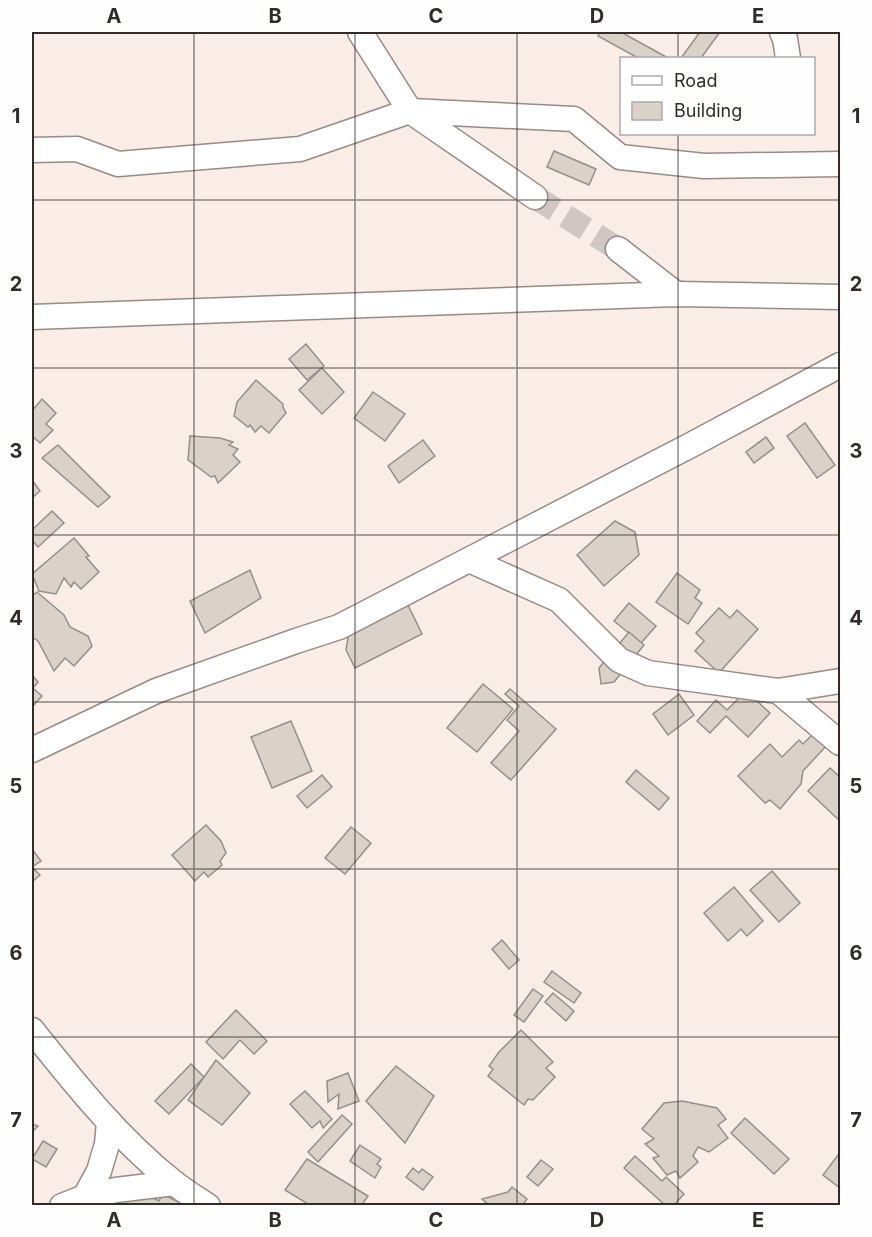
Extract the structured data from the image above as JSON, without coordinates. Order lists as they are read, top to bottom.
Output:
{
  "legend": ["Road", "Building"],
  "grid": {
    "columns": [
      "A",
      "B",
      "C",
      "D",
      "E"
    ],
    "rows": [
      "1",
      "2",
      "3",
      "4",
      "5",
      "6",
      "7"
    ]
  }
}
